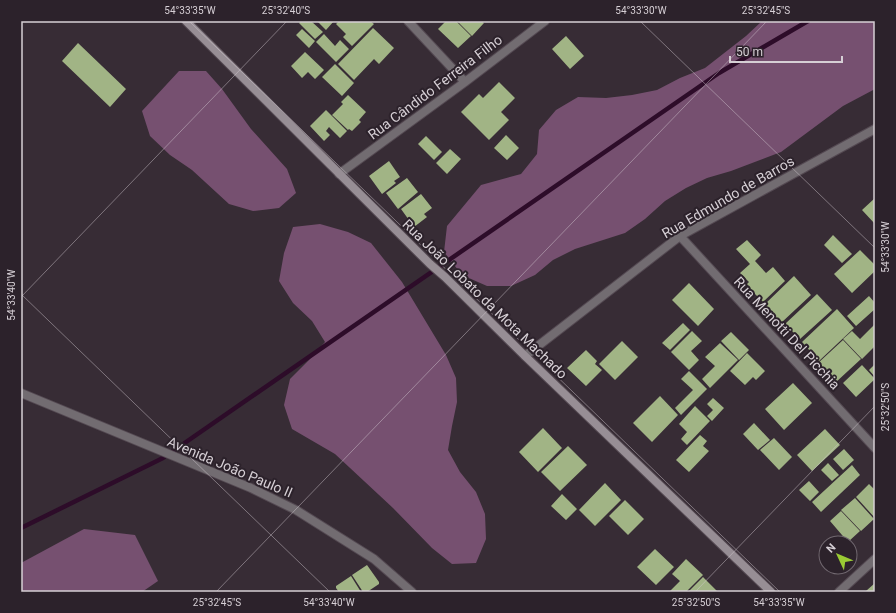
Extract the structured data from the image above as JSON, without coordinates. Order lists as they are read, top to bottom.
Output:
{
  "streets": {
    "main road": ["Rua João Lobato da Mota Machado"],
    "street": [
      "Rua Cândido Ferreira Filho",
      "Rua Edmundo de Barros",
      "Rua Menotti Del Picchia",
      "Avenida João Paulo II"
    ]
  },
  "crossings": [
    ["Rua Cândido Ferreira Filho", "Rua João Lobato da Mota Machado"],
    ["Rua Edmundo de Barros", "Rua João Lobato da Mota Machado"],
    ["Rua Edmundo de Barros", "Rua Menotti Del Picchia"]
  ],
  "scale_bar": "50 m",
  "north": "top left",
  "coordinates": [
    "54°33'35\"W",
    "25°32'40\"S",
    "54°33'30\"W",
    "25°32'45\"S",
    "54°33'40\"W",
    "25°32'50\"S"
  ]
}
